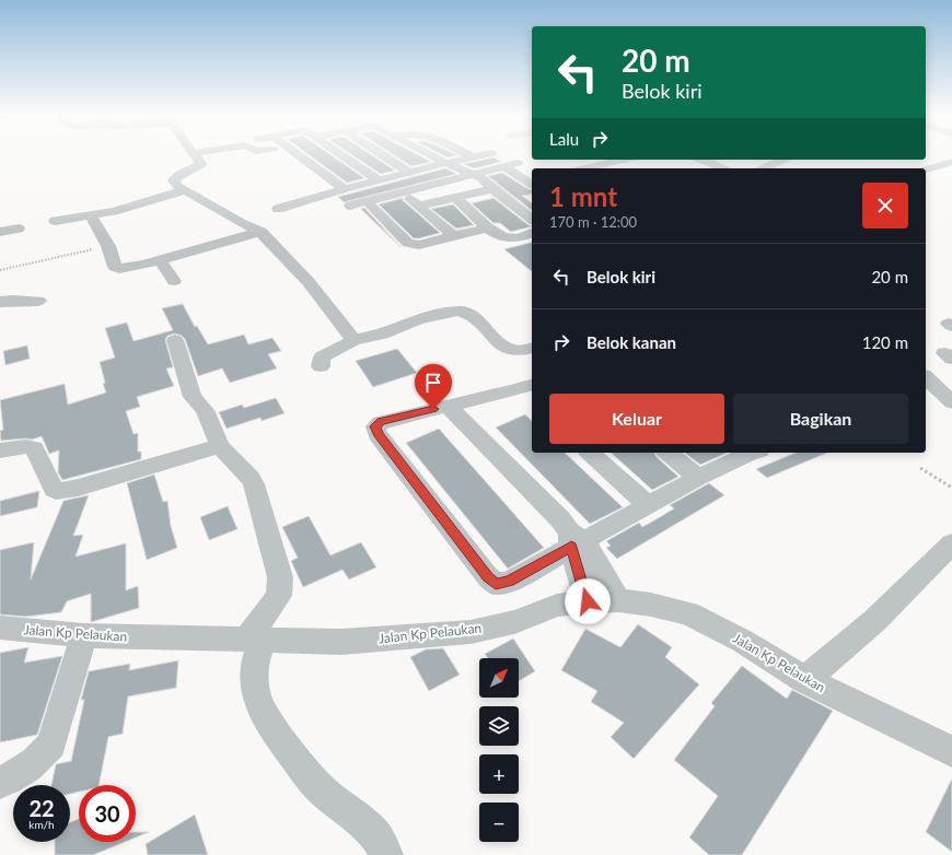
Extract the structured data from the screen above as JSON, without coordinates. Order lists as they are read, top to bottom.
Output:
{
  "streets": {
    "street": ["Jalan Kp Pelaukan"]
  },
  "north": "top right",
  "page": {
    "turn": ["20 m", "Belok kiri"],
    "then": "Lalu",
    "heading": ["1 mnt", "170 m · 12:00"],
    "list": [
      {
        "name": "Belok kiri",
        "value": "20 m"
      },
      {
        "name": "Belok kanan",
        "value": "120 m"
      }
    ],
    "buttons": ["Keluar", "Bagikan"],
    "map_buttons": ["+", "−"],
    "speed": "22 km/h",
    "limit": "30"
  }
}
